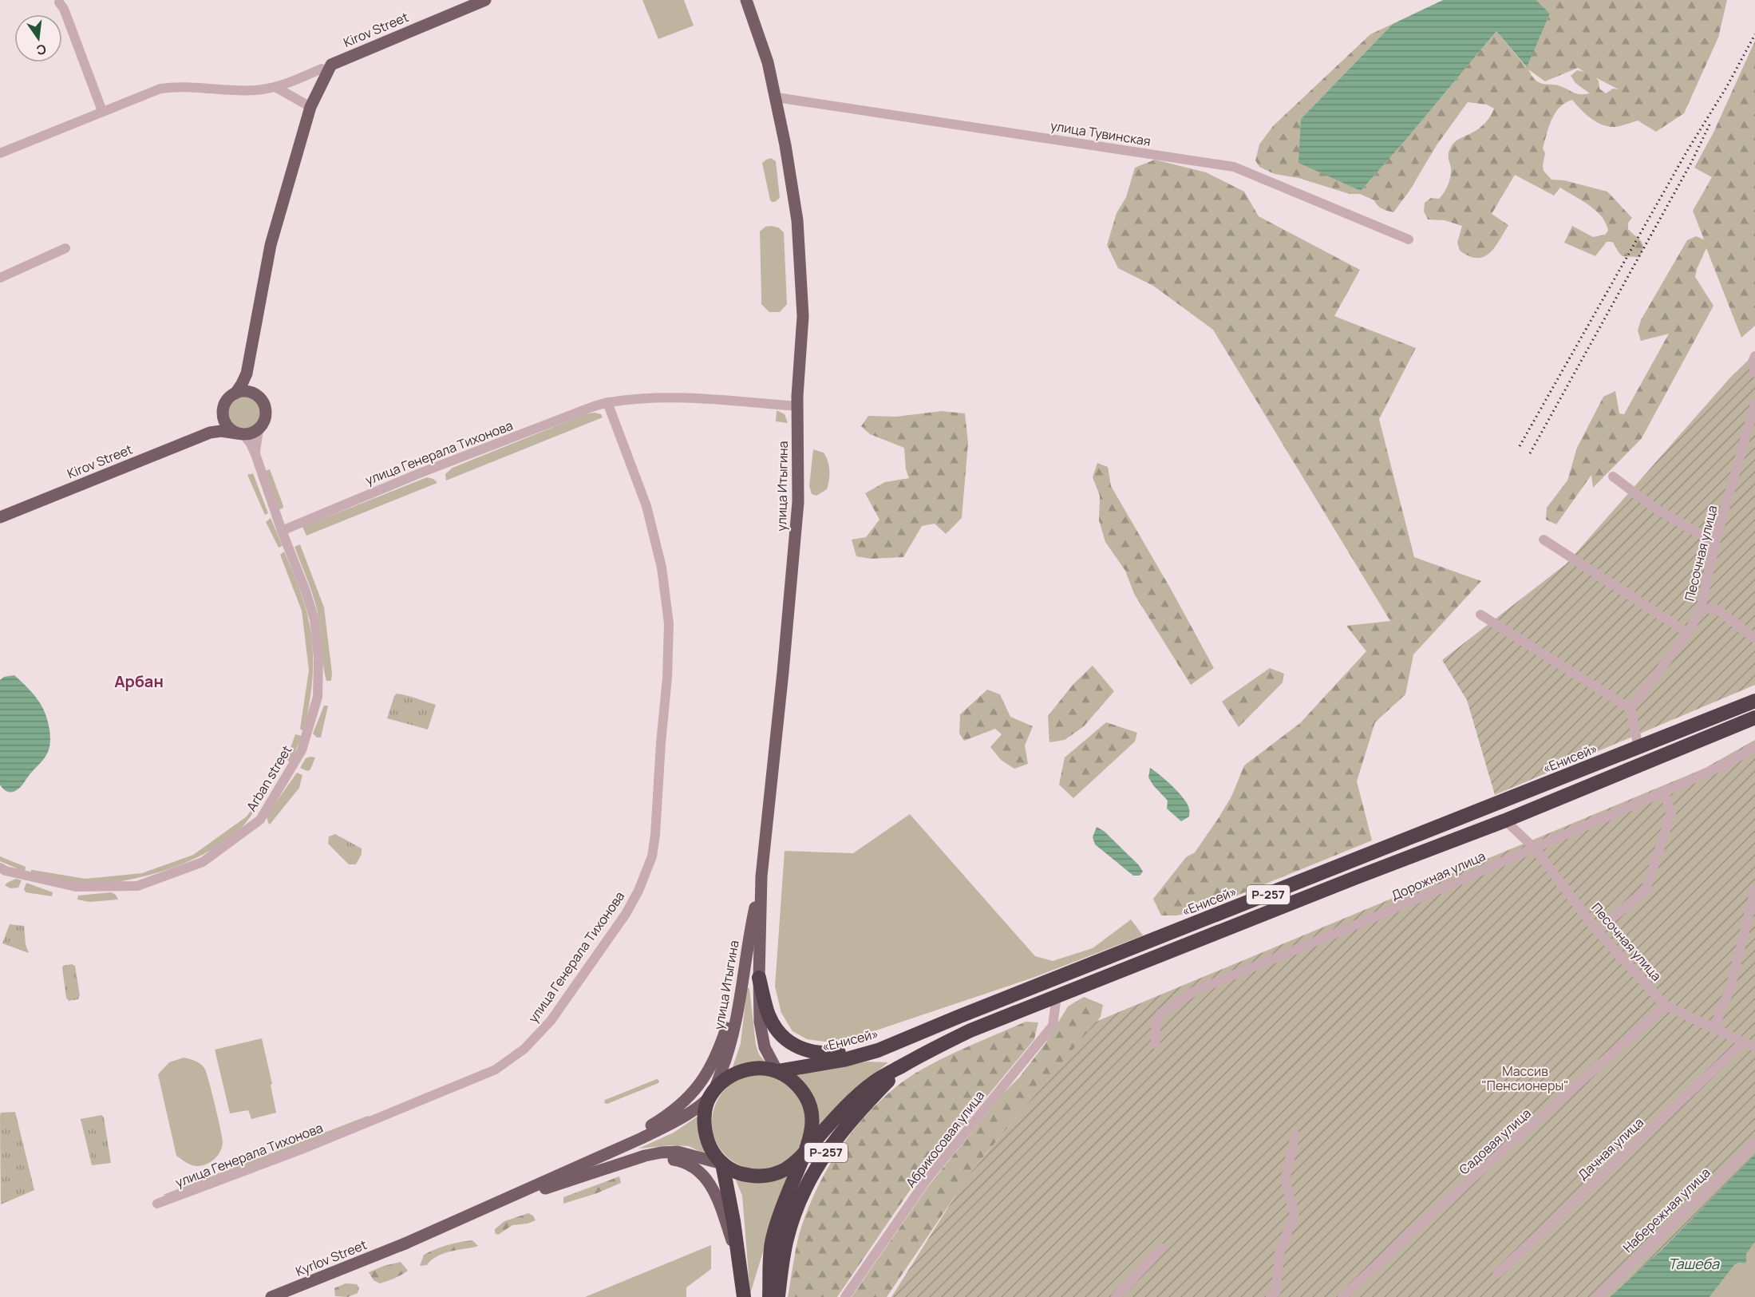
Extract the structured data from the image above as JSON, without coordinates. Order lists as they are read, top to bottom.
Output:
{
  "streets": {
    "highway": ["«Енисей»", "Р-257"],
    "main road": ["Kirov Street", "улица Итыгина", "Kyrlov Street"],
    "street": [
      "улица Тувинская",
      "улица Генерала Тихонова",
      "Песочная улица",
      "Arban street",
      "Дорожная улица",
      "Абрикосовая улица",
      "Садовая улица",
      "Дачная улица",
      "Набережная улица"
    ]
  },
  "crossings": [
    ["улица Тувинская", "улица Итыгина"],
    ["улица Генерала Тихонова", "улица Итыгина"],
    ["улица Генерала Тихонова", "Arban street"],
    ["улица Итыгина", "«Енисей»"],
    ["улица Итыгина", "Р-257"],
    ["Песочная улица", "Дорожная улица"],
    ["Песочная улица", "Р-257"],
    ["Песочная улица", "Садовая улица"],
    ["Песочная улица", "Дачная улица"],
    ["«Енисей»", "Р-257"],
    ["Р-257", "Абрикосовая улица"]
  ],
  "districts": ["Арбан"],
  "water": ["Ташеба"],
  "parks": ["Массив \"Пенсионеры\""],
  "north": "bottom"
}
